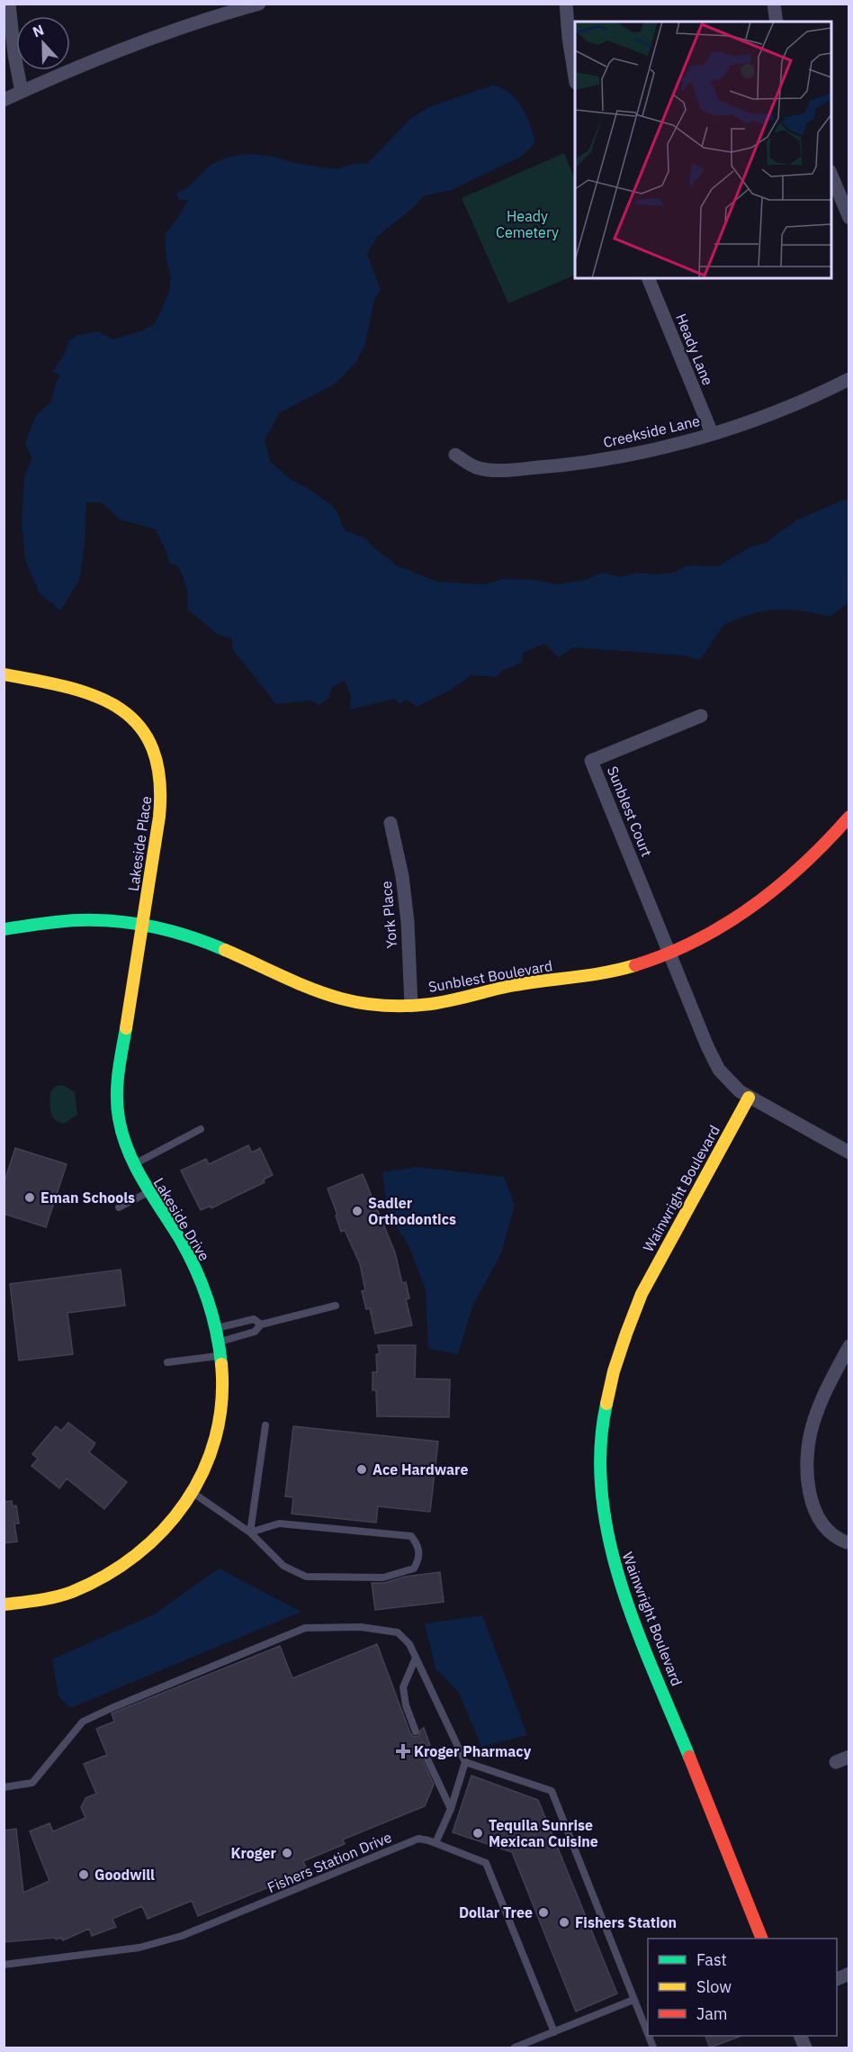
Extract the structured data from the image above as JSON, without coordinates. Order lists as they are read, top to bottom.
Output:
{
  "streets": {
    "street": [
      "Heady Lane",
      "Creekside Lane",
      "Sunblest Court",
      "Lakeside Place",
      "York Place",
      "Sunblest Boulevard",
      "Wainwright Boulevard",
      "Lakeside Drive"
    ],
    "lane": ["Fishers Station Drive"]
  },
  "crossings": [
    ["Heady Lane", "Creekside Lane"],
    ["Sunblest Court", "Sunblest Boulevard"],
    ["Lakeside Place", "Sunblest Boulevard"],
    ["Lakeside Place", "Lakeside Drive"],
    ["York Place", "Sunblest Boulevard"],
    ["Sunblest Boulevard", "Lakeside Drive"]
  ],
  "parks": ["Heady Cemetery"],
  "places": {
    "other": [
      "Eman Schools",
      "Sadler Orthodontics",
      "Ace Hardware",
      "Tequila Sunrise Mexican Cuisine",
      "Kroger",
      "Goodwill",
      "Dollar Tree",
      "Fishers Station"
    ],
    "health": ["Kroger Pharmacy"]
  },
  "legend": ["Fast", "Slow", "Jam"],
  "north": "top"
}
